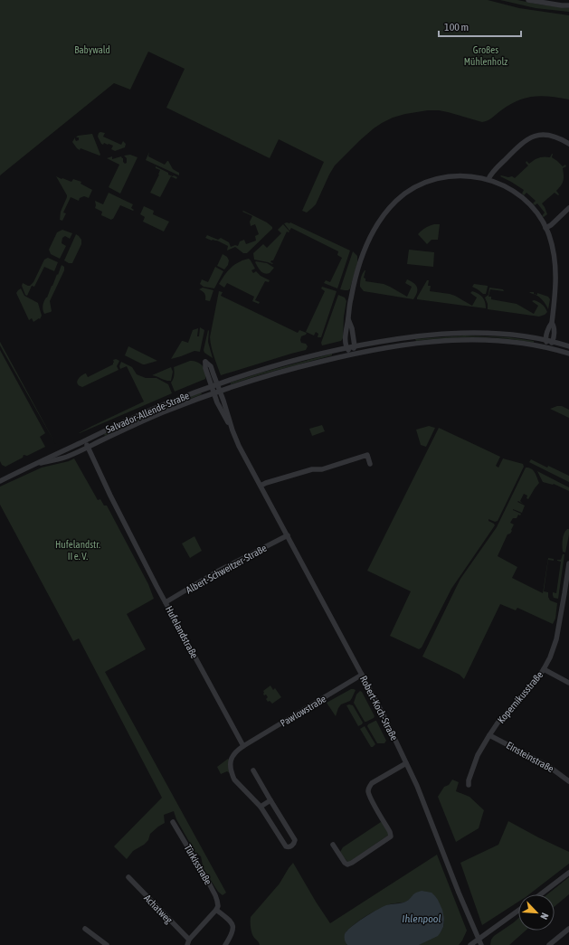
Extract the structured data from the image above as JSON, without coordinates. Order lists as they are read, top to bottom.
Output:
{
  "streets": {
    "street": [
      "Salvador-Allende-Straße",
      "Albert-Schweitzer-Straße",
      "Hufelandstraße",
      "Kopernikusstraße",
      "Robert-Koch-Straße",
      "Pawlowstraße",
      "Einsteinstraße",
      "Türkisstraße",
      "Achatweg"
    ]
  },
  "crossings": [
    ["Salvador-Allende-Straße", "Hufelandstraße"],
    ["Salvador-Allende-Straße", "Robert-Koch-Straße"],
    ["Albert-Schweitzer-Straße", "Hufelandstraße"],
    ["Albert-Schweitzer-Straße", "Robert-Koch-Straße"],
    ["Hufelandstraße", "Pawlowstraße"],
    ["Kopernikusstraße", "Einsteinstraße"],
    ["Robert-Koch-Straße", "Pawlowstraße"]
  ],
  "water": ["Ihlenpool"],
  "parks": ["Babywald", "Großes Mühlenholz", "Hufelandstr. II e. V."],
  "scale_bar": "100 m",
  "north": "bottom right"
}
